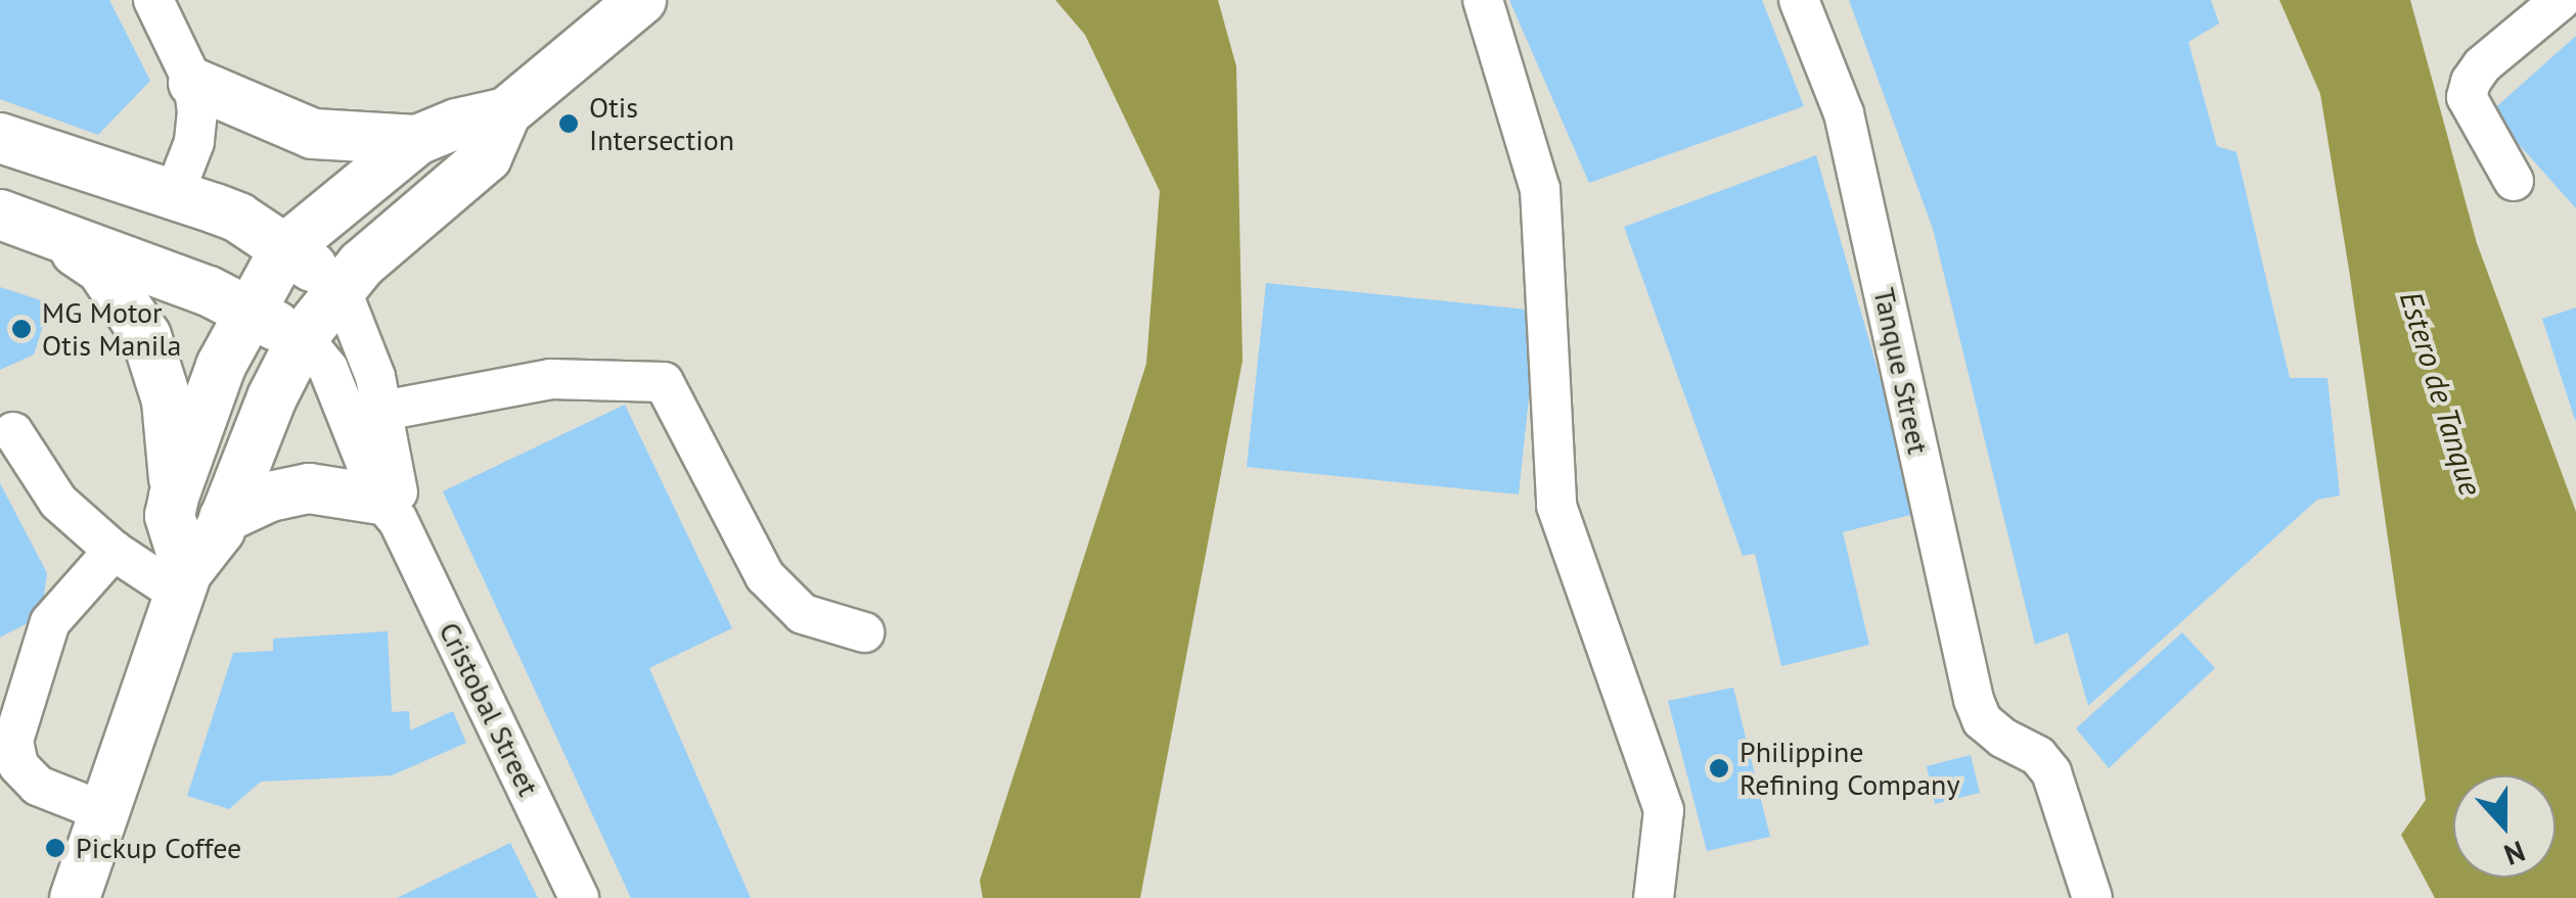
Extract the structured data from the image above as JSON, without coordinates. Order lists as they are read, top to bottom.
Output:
{
  "streets": {
    "street": ["Tanque Street", "Cristobal Street"]
  },
  "water": ["Estero de Tanque"],
  "places": [
    "Otis Intersection",
    "MG Motor Otis Manila",
    "Philippine Refining Company",
    "Pickup Coffee"
  ],
  "north": "bottom"
}
